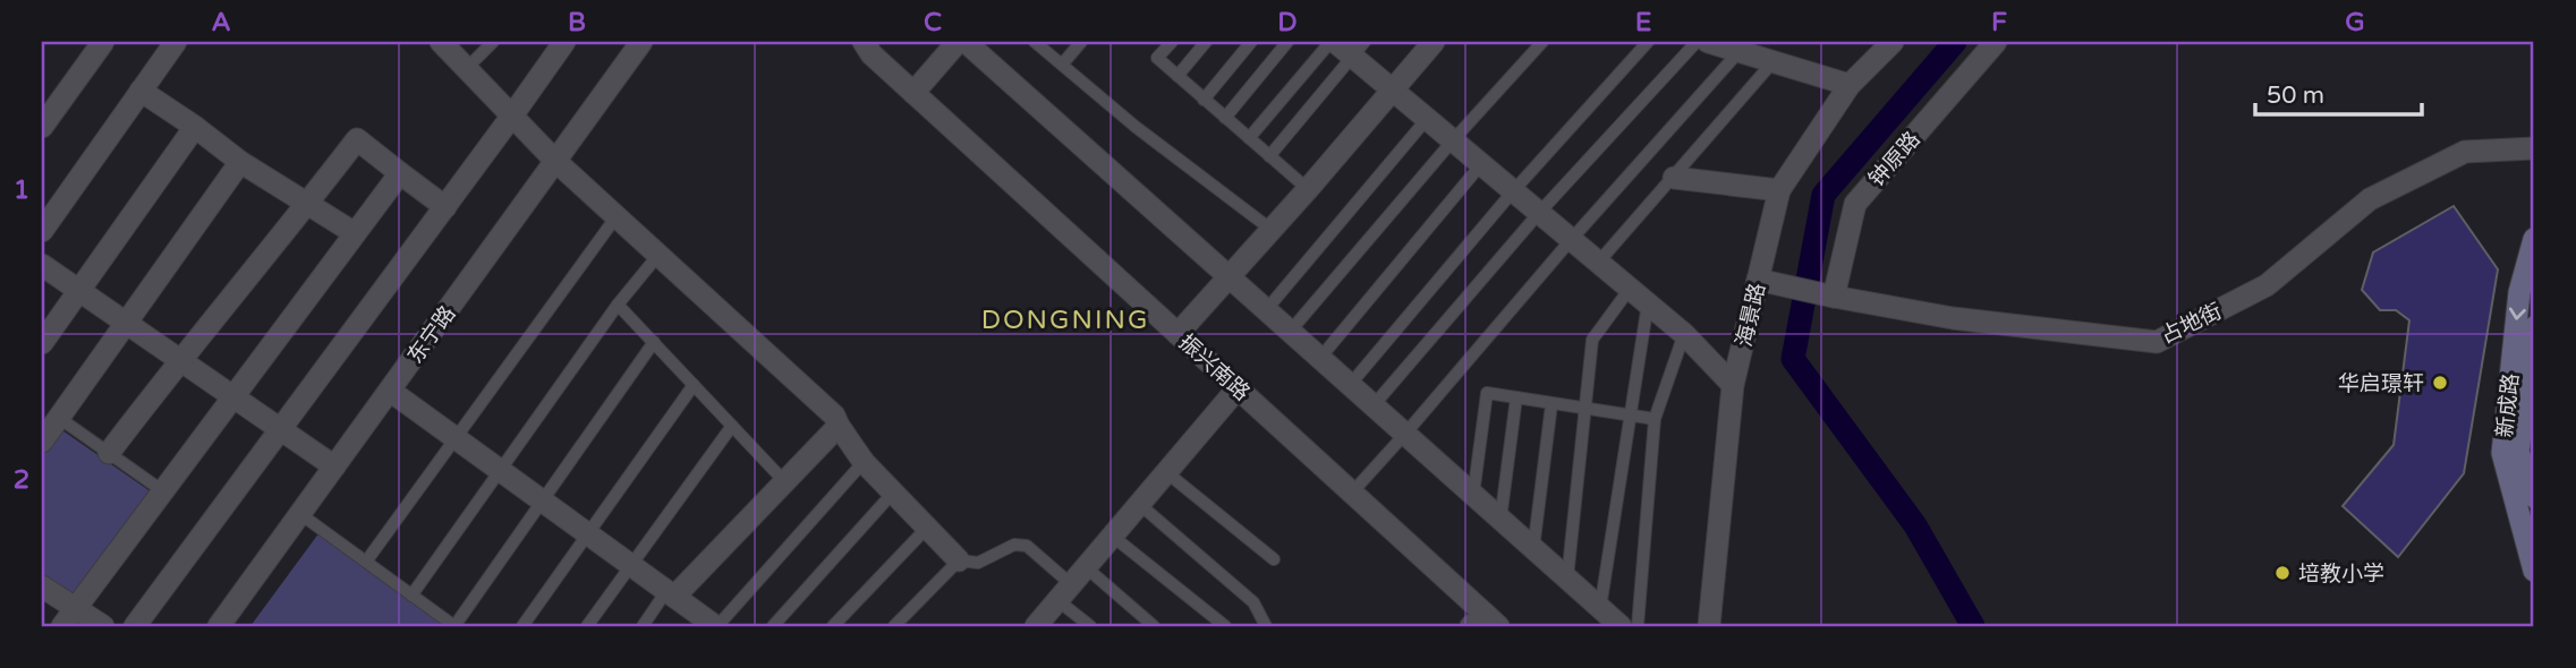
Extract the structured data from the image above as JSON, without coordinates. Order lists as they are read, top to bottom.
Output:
{
  "streets": {
    "main road": ["新成路"],
    "street": [
      "钟原路",
      "海景路",
      "占地街",
      "东宁路",
      "振兴南路"
    ]
  },
  "crossings": [
    ["钟原路", "占地街"],
    ["海景路", "占地街"]
  ],
  "districts": ["DONGNING"],
  "places": ["华启璟轩", "培教小学"],
  "scale_bar": "50 m",
  "grid": {
    "columns": [
      "A",
      "B",
      "C",
      "D",
      "E",
      "F",
      "G"
    ],
    "rows": ["1", "2"]
  }
}
